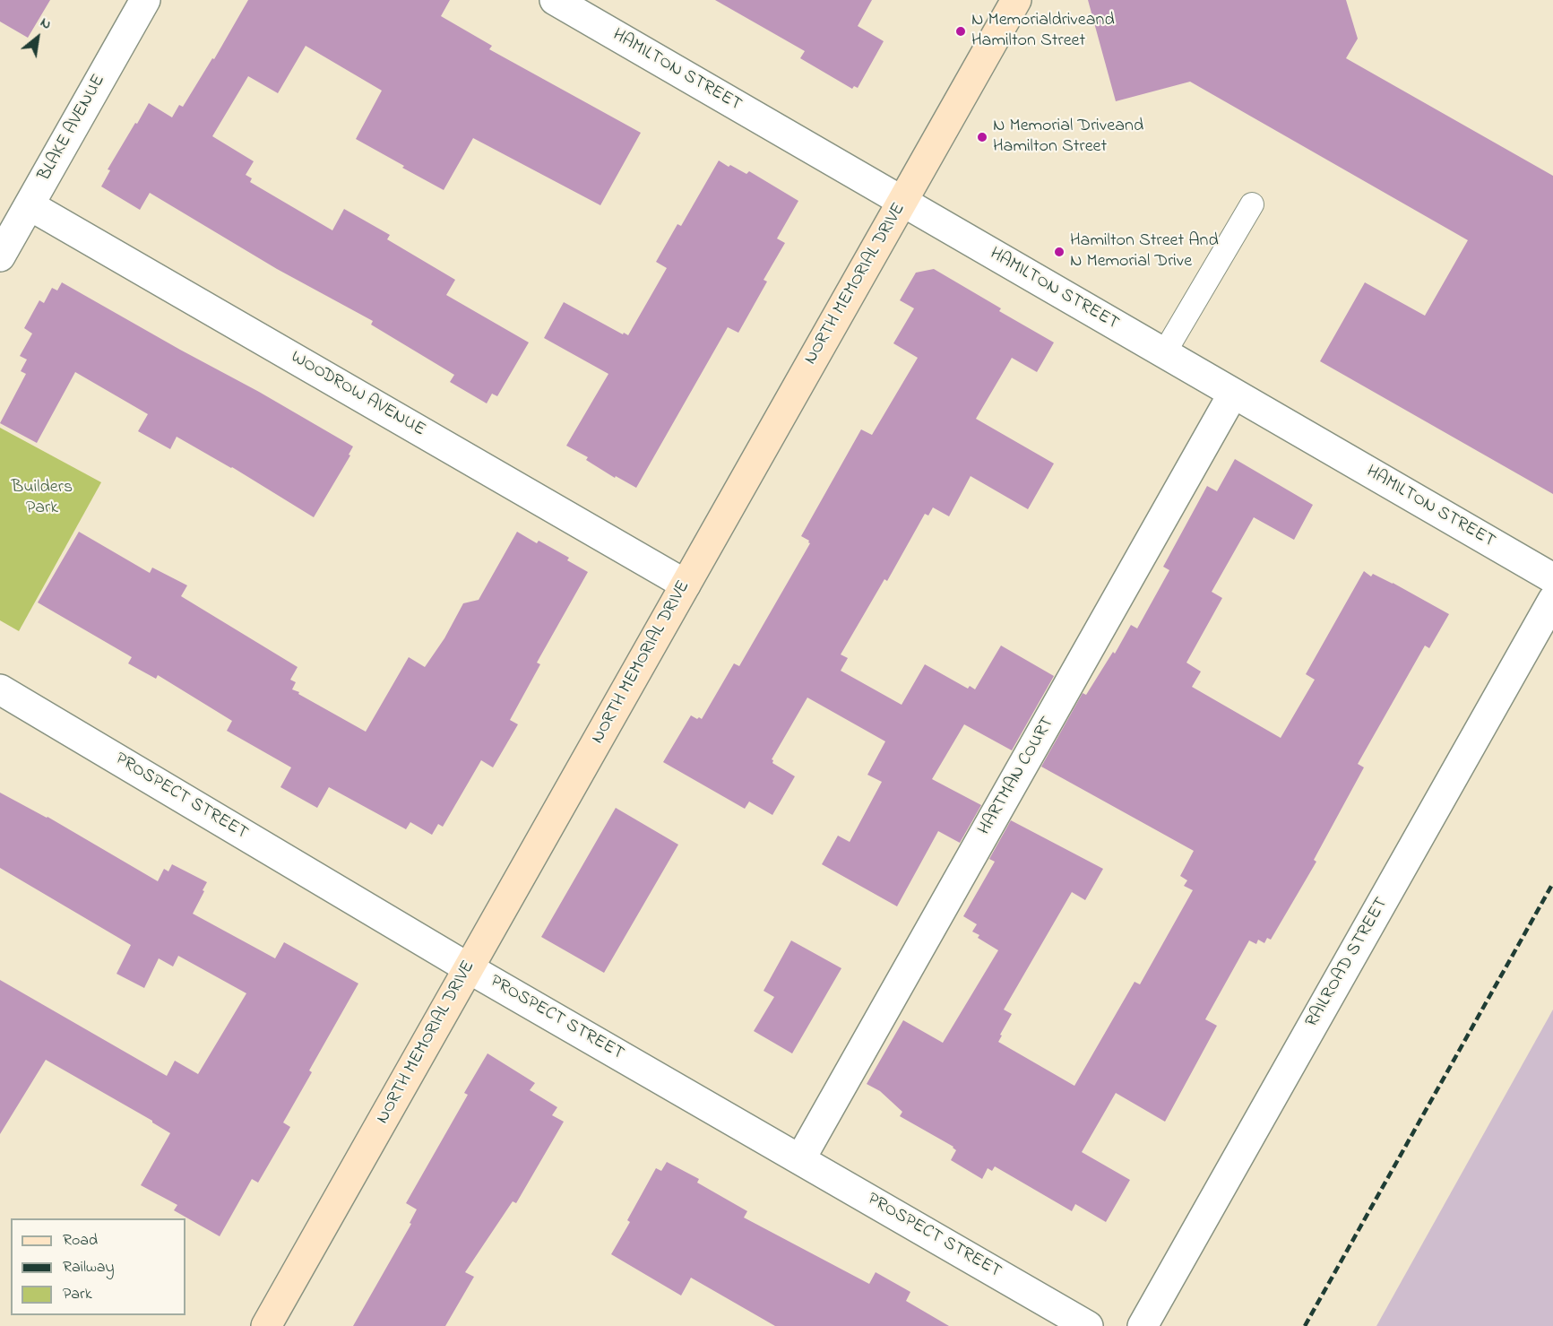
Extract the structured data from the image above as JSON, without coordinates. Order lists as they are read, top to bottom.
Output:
{
  "streets": {
    "main road": ["NORTH MEMORIAL DRIVE"],
    "street": [
      "HAMILTON STREET",
      "BLAKE AVENUE",
      "WOODROW AVENUE",
      "HARTMAN COURT",
      "PROSPECT STREET",
      "RAILROAD STREET"
    ]
  },
  "crossings": [
    ["HAMILTON STREET", "NORTH MEMORIAL DRIVE"],
    ["HAMILTON STREET", "HARTMAN COURT"],
    ["BLAKE AVENUE", "WOODROW AVENUE"],
    ["NORTH MEMORIAL DRIVE", "WOODROW AVENUE"],
    ["NORTH MEMORIAL DRIVE", "PROSPECT STREET"],
    ["HARTMAN COURT", "PROSPECT STREET"]
  ],
  "parks": ["Builders Park"],
  "places": ["N Memorialdriveand Hamilton Street", "N Memorial Driveand Hamilton Street", "Hamilton Street And N Memorial Drive"],
  "legend": ["Road", "Railway", "Park"],
  "north": "top right"
}
